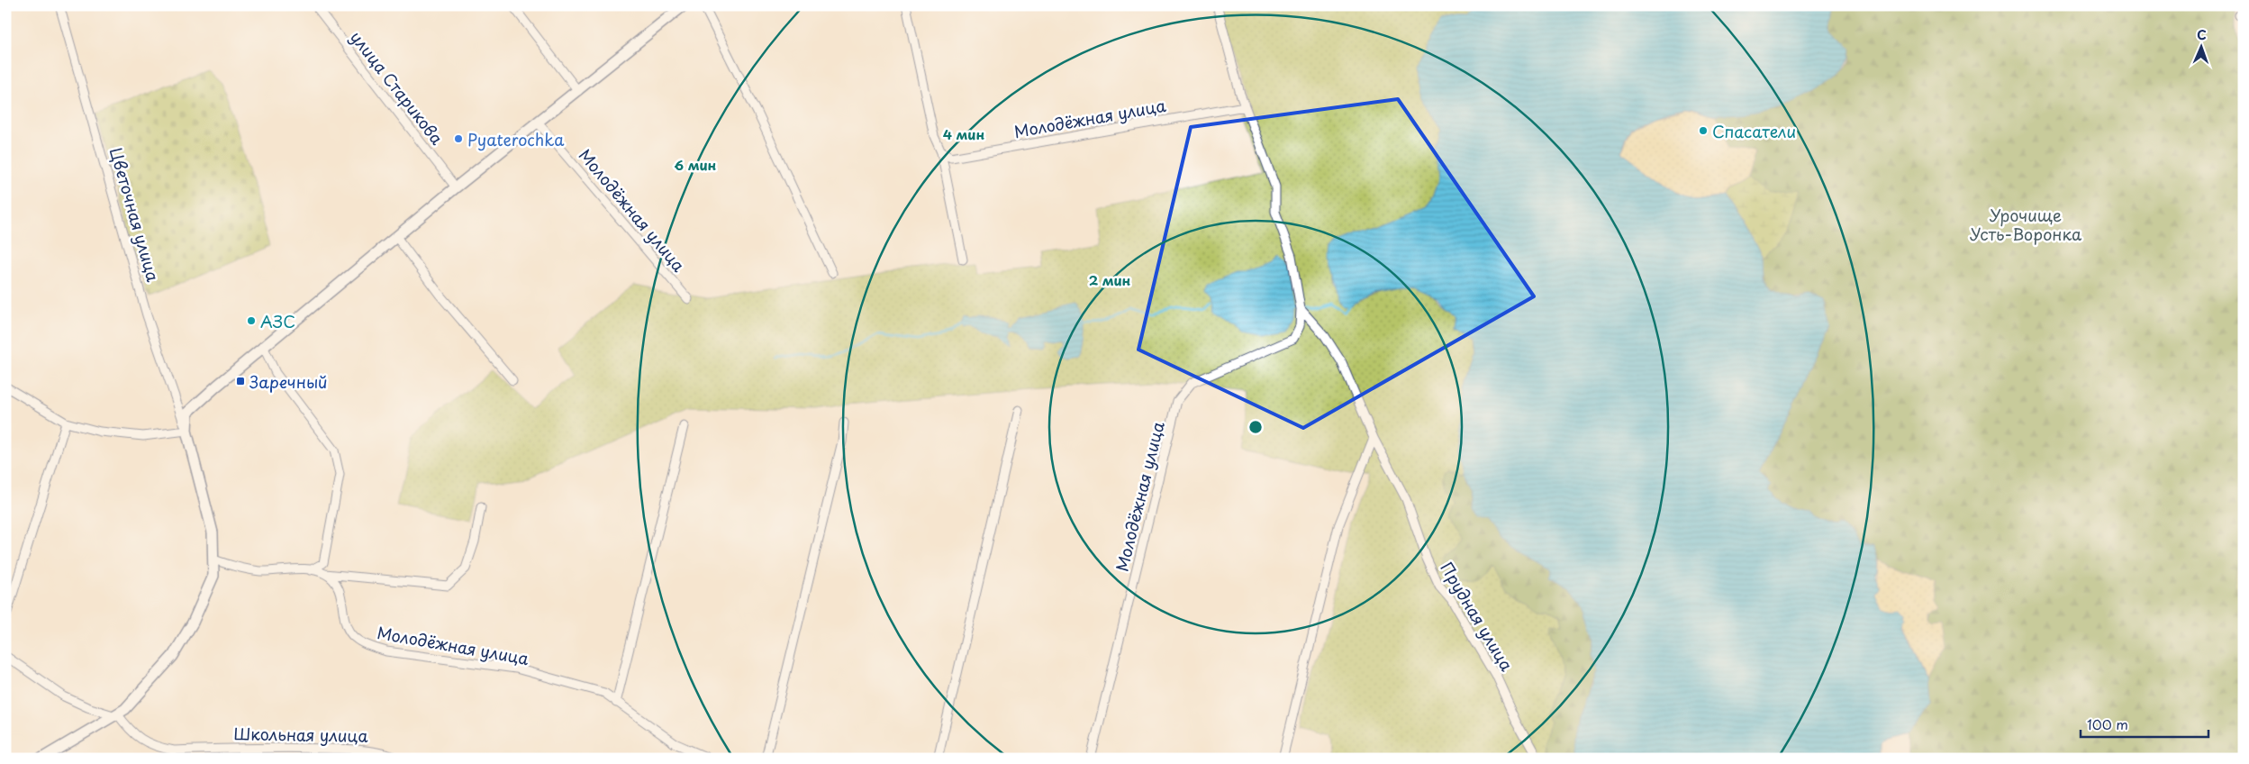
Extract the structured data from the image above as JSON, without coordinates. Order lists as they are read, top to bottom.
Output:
{
  "streets": {
    "street": [
      "улица Старикова",
      "Молодёжная улица",
      "Цветочная улица",
      "Прудная улица",
      "Школьная улица"
    ]
  },
  "crossings": [
    ["Цветочная улица", "Школьная улица"]
  ],
  "parks": ["Урочище Усть-Воронка"],
  "places": {
    "other": ["Спасатели", "Pyaterochka", "АЗС"],
    "transit": ["Заречный"]
  },
  "scale_bar": "100 m",
  "north": "top",
  "rings": ["4 мин", "6 мин", "2 мин"]
}
